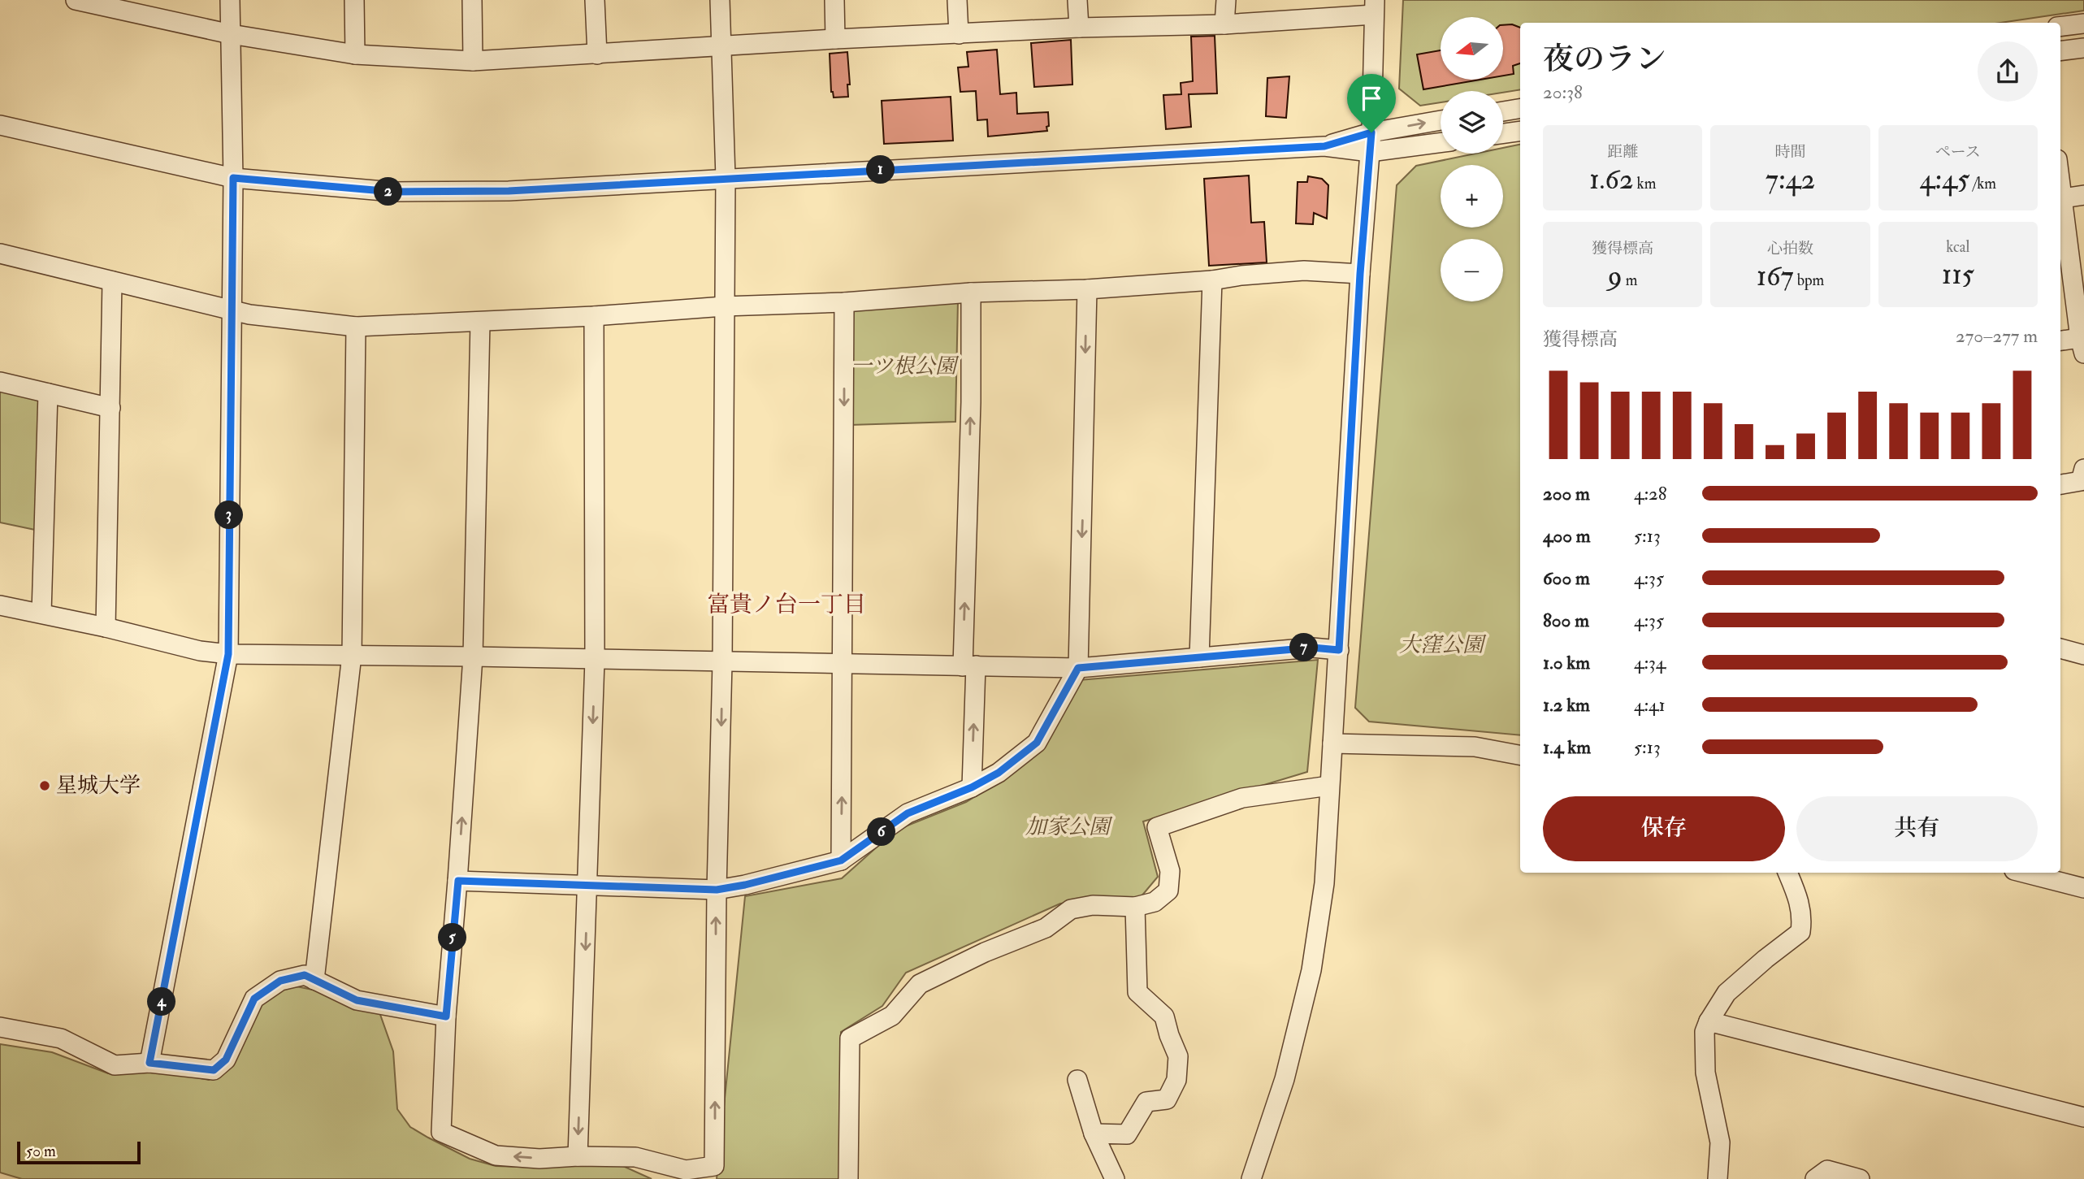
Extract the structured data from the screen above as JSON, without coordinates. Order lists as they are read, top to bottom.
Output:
{
  "districts": ["富貴ノ台一丁目"],
  "parks": ["一ツ根公園", "大窪公園", "加家公園"],
  "places": ["星城大学"],
  "scale_bar": "50 m",
  "north": "left",
  "page": {
    "map_buttons": ["+", "−"],
    "heading": ["夜のラン", "20:38"],
    "stats": [
      ["距離", "1.62 km"],
      ["時間", "7:42"],
      ["ペース", "4:45 /km"],
      ["獲得標高", "9 m"],
      ["心拍数", "167 bpm"],
      ["kcal", "115"]
    ],
    "pins": [
      "1",
      "2",
      "3",
      "7",
      "6",
      "5",
      "4"
    ],
    "chart": ["獲得標高", "270–277 m"],
    "list": [
      {
        "name": "200 m",
        "note": "4:28"
      },
      {
        "name": "400 m",
        "note": "5:13"
      },
      {
        "name": "600 m",
        "note": "4:35"
      },
      {
        "name": "800 m",
        "note": "4:35"
      },
      {
        "name": "1.0 km",
        "note": "4:34"
      },
      {
        "name": "1.2 km",
        "note": "4:41"
      },
      {
        "name": "1.4 km",
        "note": "5:13"
      }
    ],
    "buttons": ["保存", "共有"],
    "scale": "50 m"
  }
}
